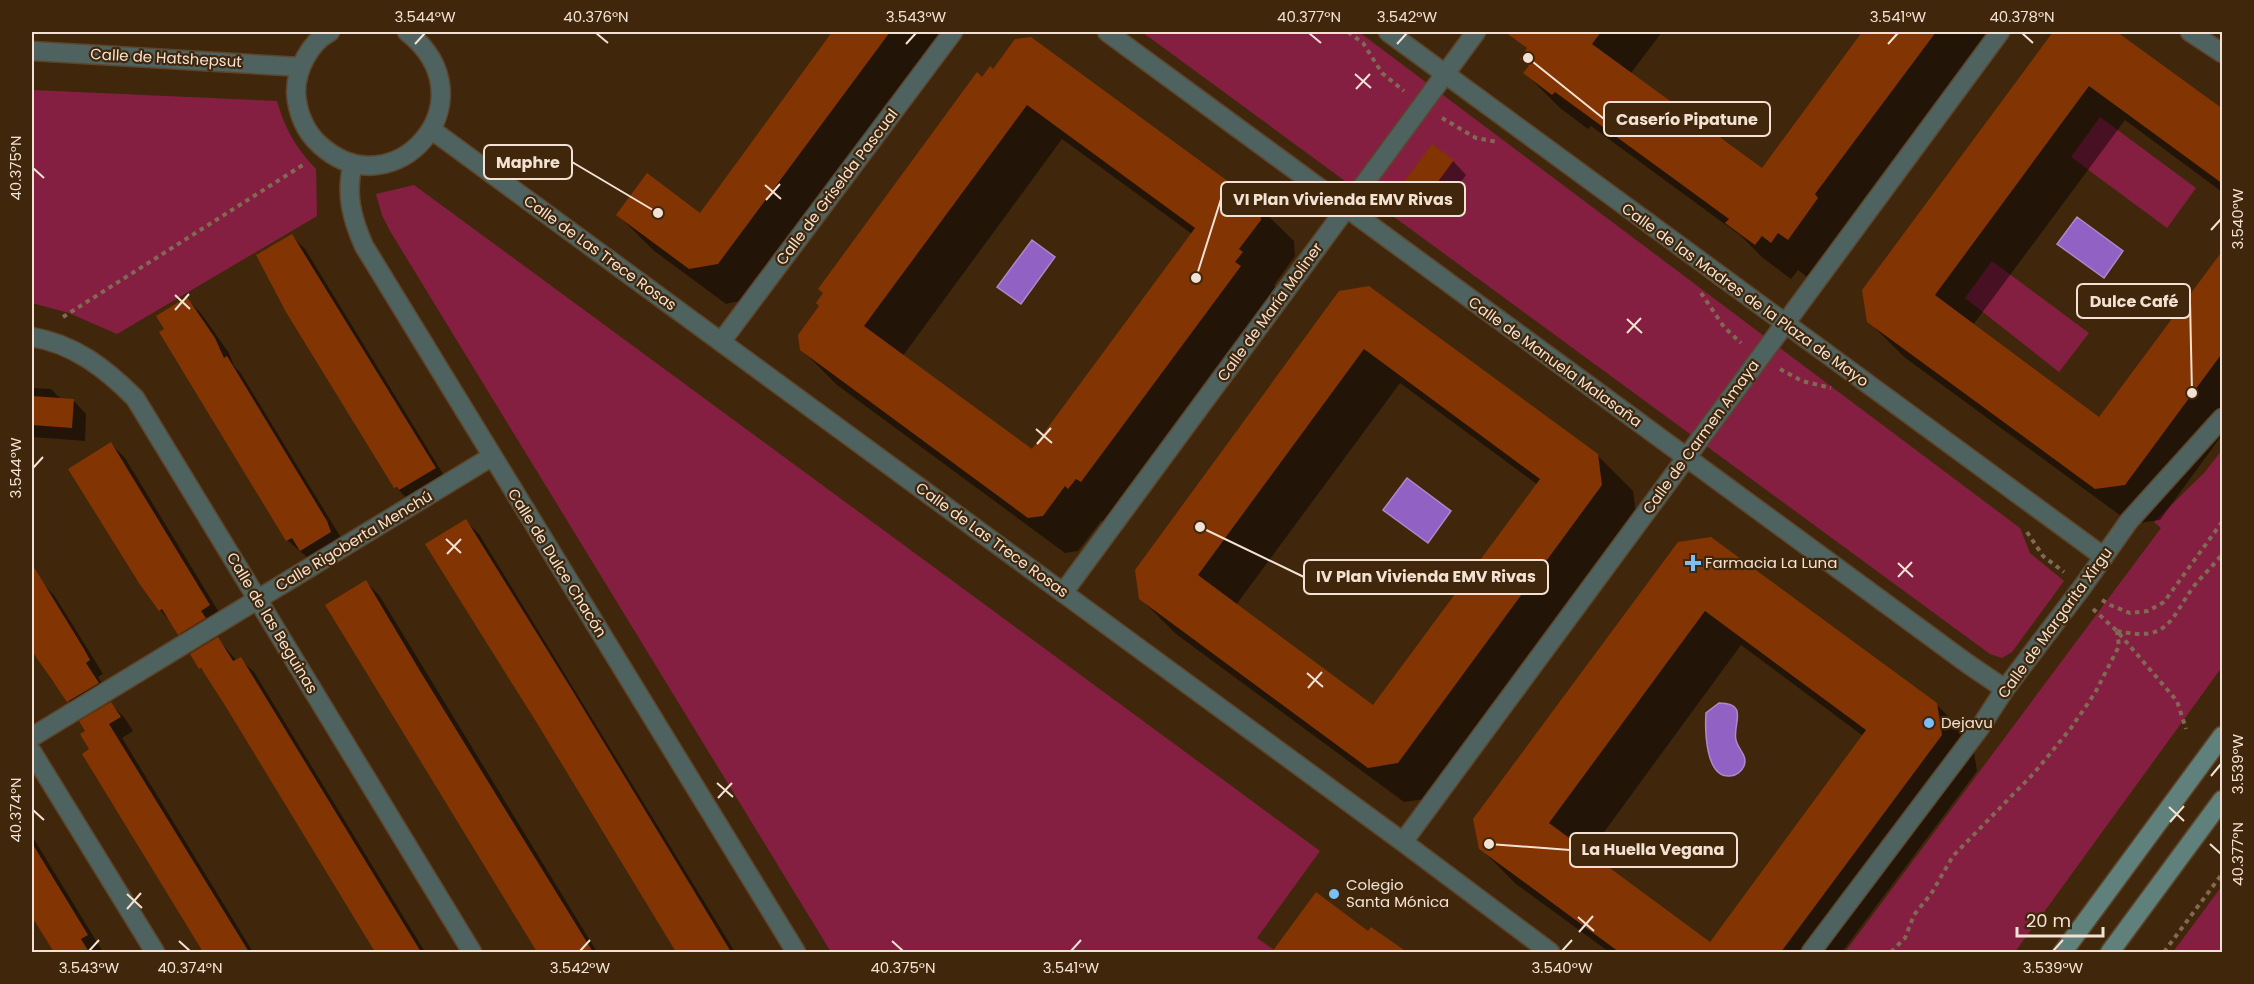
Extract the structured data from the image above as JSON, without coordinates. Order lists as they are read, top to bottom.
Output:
{
  "streets": {
    "street": [
      "Calle de Hatshepsut",
      "Calle de Griselda Pascual",
      "Calle de Las Trece Rosas",
      "Calle de las Madres de la Plaza de Mayo",
      "Calle de María Moliner",
      "Calle de Manuela Malasaña",
      "Calle de Carmen Amaya",
      "Calle Rigoberta Menchú",
      "Calle de Dulce Chacón",
      "Calle de las Beguinas",
      "Calle de Margarita Xirgu"
    ]
  },
  "crossings": [
    ["Calle de Griselda Pascual", "Calle de Las Trece Rosas"],
    ["Calle de Las Trece Rosas", "Calle de María Moliner"],
    ["Calle de Las Trece Rosas", "Calle de Carmen Amaya"],
    ["Calle de las Madres de la Plaza de Mayo", "Calle de María Moliner"],
    ["Calle de las Madres de la Plaza de Mayo", "Calle de Carmen Amaya"],
    ["Calle de las Madres de la Plaza de Mayo", "Calle de Margarita Xirgu"],
    ["Calle de María Moliner", "Calle de Manuela Malasaña"],
    ["Calle de Manuela Malasaña", "Calle de Carmen Amaya"],
    ["Calle de Manuela Malasaña", "Calle de Margarita Xirgu"],
    ["Calle Rigoberta Menchú", "Calle de Dulce Chacón"],
    ["Calle Rigoberta Menchú", "Calle de las Beguinas"]
  ],
  "places": {
    "other": [
      "Caserío Pipatune",
      "Maphre",
      "VI Plan Vivienda EMV Rivas",
      "Dulce Café",
      "IV Plan Vivienda EMV Rivas",
      "Dejavu",
      "La Huella Vegana",
      "Colegio Santa Mónica"
    ],
    "health": ["Farmacia La Luna"]
  },
  "scale_bar": "20 m",
  "coordinates": [
    "3.544°W",
    "40.376°N",
    "3.543°W",
    "40.377°N",
    "3.542°W",
    "3.541°W",
    "40.378°N",
    "40.375°N",
    "3.540°W",
    "3.539°W",
    "40.374°N"
  ]
}
